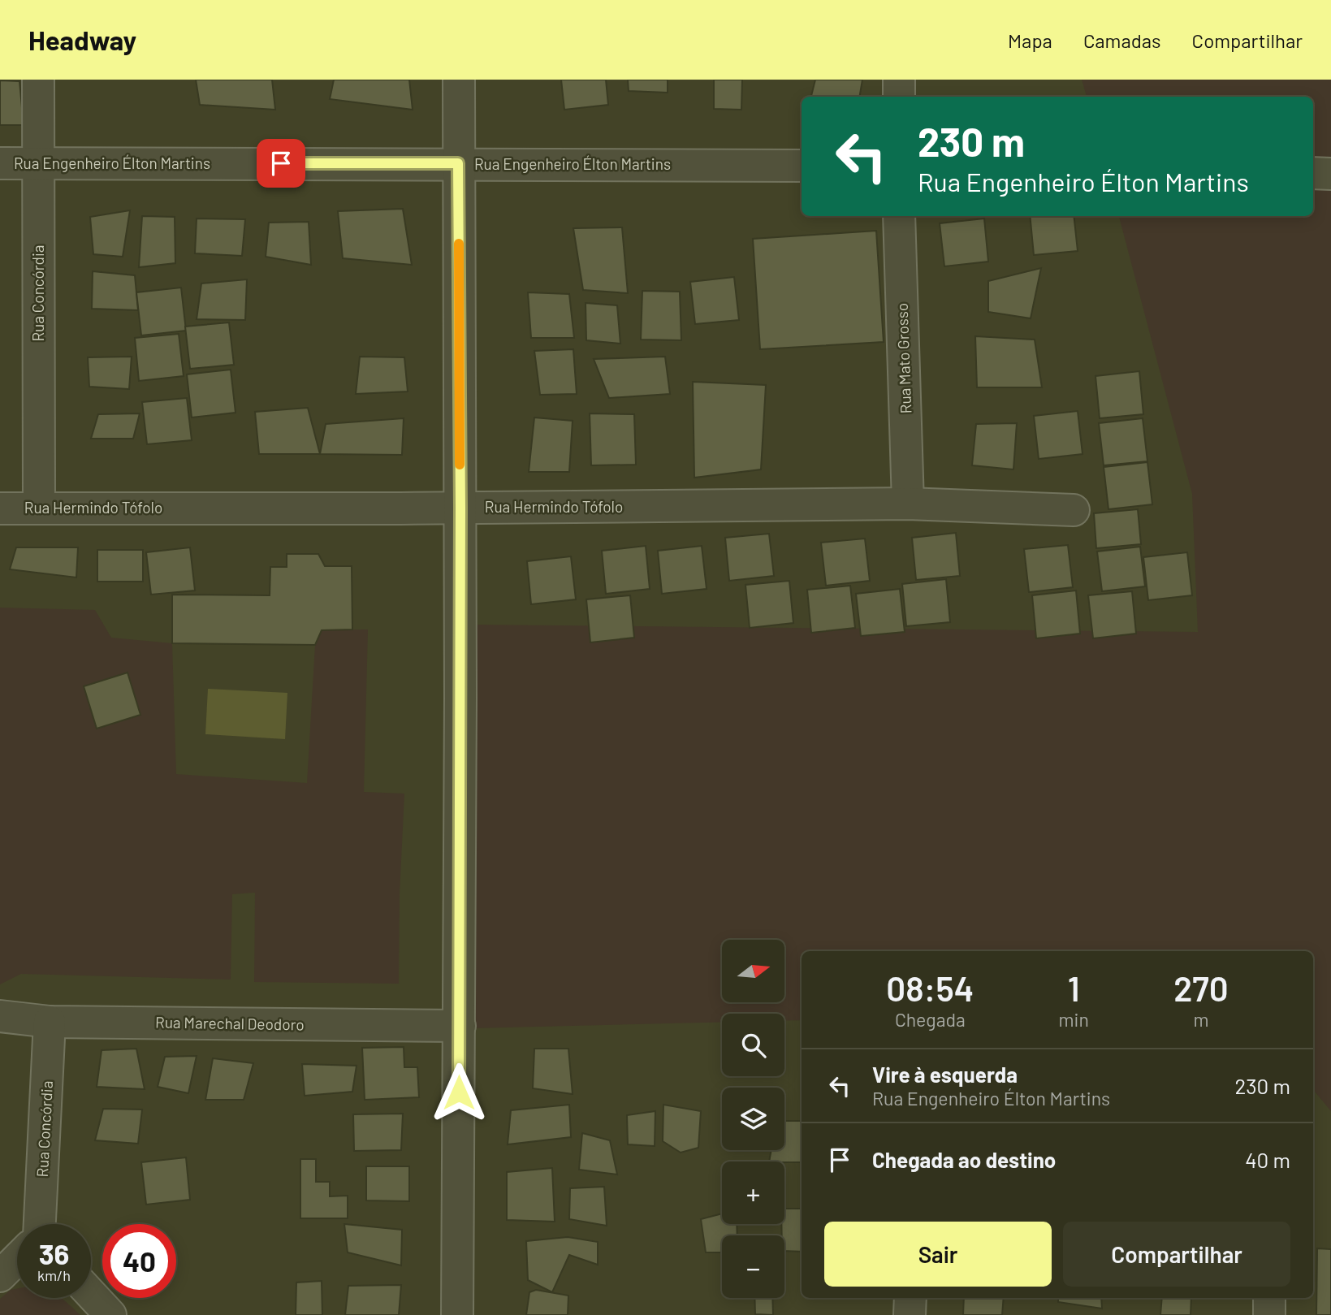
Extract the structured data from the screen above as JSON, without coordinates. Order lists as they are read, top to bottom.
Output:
{
  "streets": {
    "street": [
      "Rua Engenheiro Élton Martins",
      "Rua Concórdia",
      "Rua Mato Grosso",
      "Rua Hermindo Tófolo",
      "Rua Marechal Deodoro"
    ]
  },
  "crossings": [
    ["Rua Engenheiro Élton Martins", "Rua Concórdia"],
    ["Rua Concórdia", "Rua Hermindo Tófolo"],
    ["Rua Concórdia", "Rua Marechal Deodoro"],
    ["Rua Mato Grosso", "Rua Hermindo Tófolo"]
  ],
  "north": "right",
  "page": {
    "header": "Headway",
    "nav": ["Mapa", "Camadas", "Compartilhar"],
    "turn": ["230 m", "Rua Engenheiro Élton Martins"],
    "map_buttons": ["+", "−"],
    "eta": [
      "08:54",
      "Chegada",
      "1",
      "min",
      "270",
      "m"
    ],
    "list": [
      {
        "name": "Vire à esquerda",
        "note": "Rua Engenheiro Élton Martins",
        "value": "230 m"
      },
      {
        "name": "Chegada ao destino",
        "value": "40 m"
      }
    ],
    "buttons": ["Sair", "Compartilhar"],
    "speed": "36 km/h",
    "limit": "40"
  }
}
